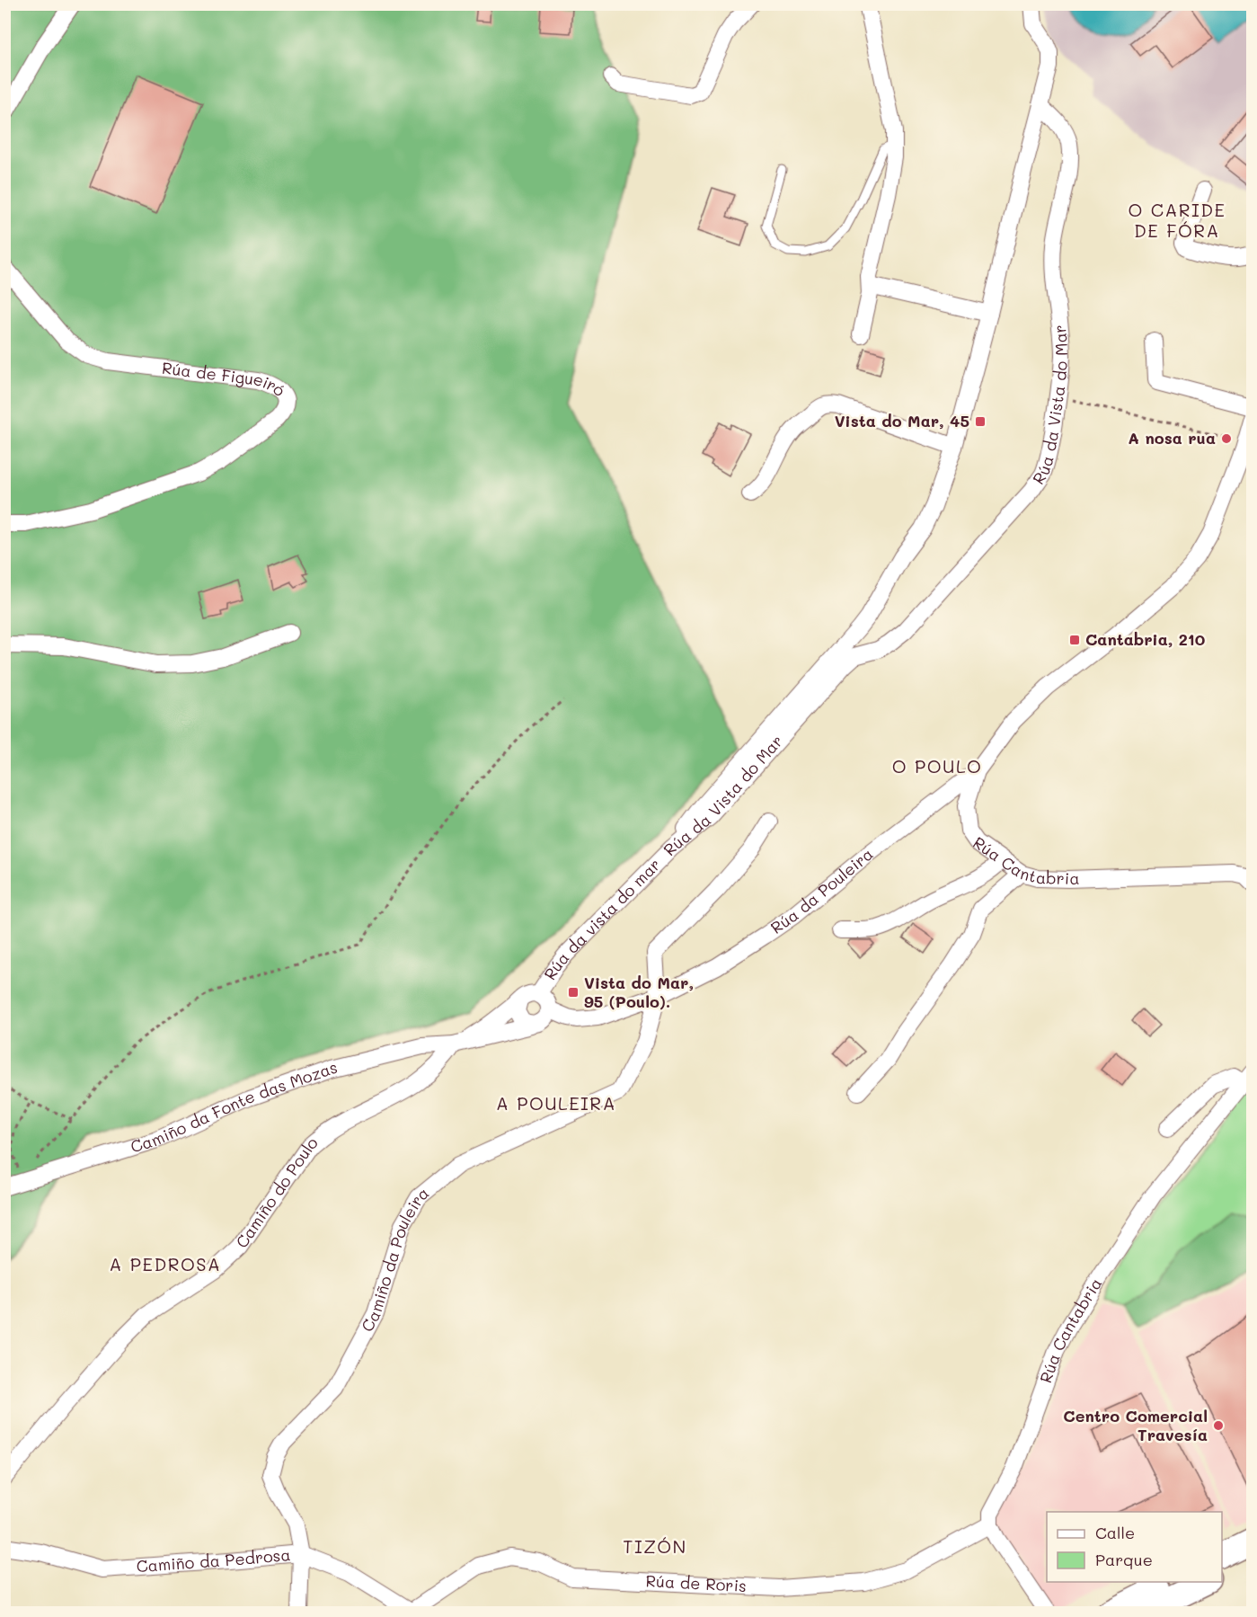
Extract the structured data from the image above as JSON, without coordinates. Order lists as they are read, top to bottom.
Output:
{
  "streets": {
    "street": [
      "Rúa de Figueiró",
      "Rúa da Vista do Mar",
      "Rúa Cantabria",
      "Rúa da Pouleira",
      "Rúa da vista do mar",
      "Camiño da Fonte das Mozas",
      "Camiño do Poulo",
      "Camiño da Pouleira",
      "Camiño da Pedrosa",
      "Rúa de Roris"
    ]
  },
  "crossings": [
    ["Rúa da Vista do Mar", "Rúa da vista do mar"],
    ["Rúa Cantabria", "Rúa da Pouleira"],
    ["Rúa Cantabria", "Rúa de Roris"],
    ["Rúa da Pouleira", "Rúa da vista do mar"],
    ["Rúa da Pouleira", "Camiño da Fonte das Mozas"],
    ["Rúa da Pouleira", "Camiño da Pouleira"],
    ["Rúa da vista do mar", "Camiño da Fonte das Mozas"],
    ["Camiño da Fonte das Mozas", "Camiño do Poulo"],
    ["Camiño da Pouleira", "Camiño da Pedrosa"],
    ["Camiño da Pedrosa", "Rúa de Roris"]
  ],
  "districts": [
    "O CARIDE DE FÓRA",
    "O POULO",
    "A POULEIRA",
    "A PEDROSA",
    "TIZÓN"
  ],
  "places": {
    "transit": ["Vista do Mar, 45", "Cantabria, 210", "Vista do Mar, 95 (Poulo)."],
    "other": ["A nosa rua", "Centro Comercial Travesía"]
  },
  "legend": ["Calle", "Parque"]
}
